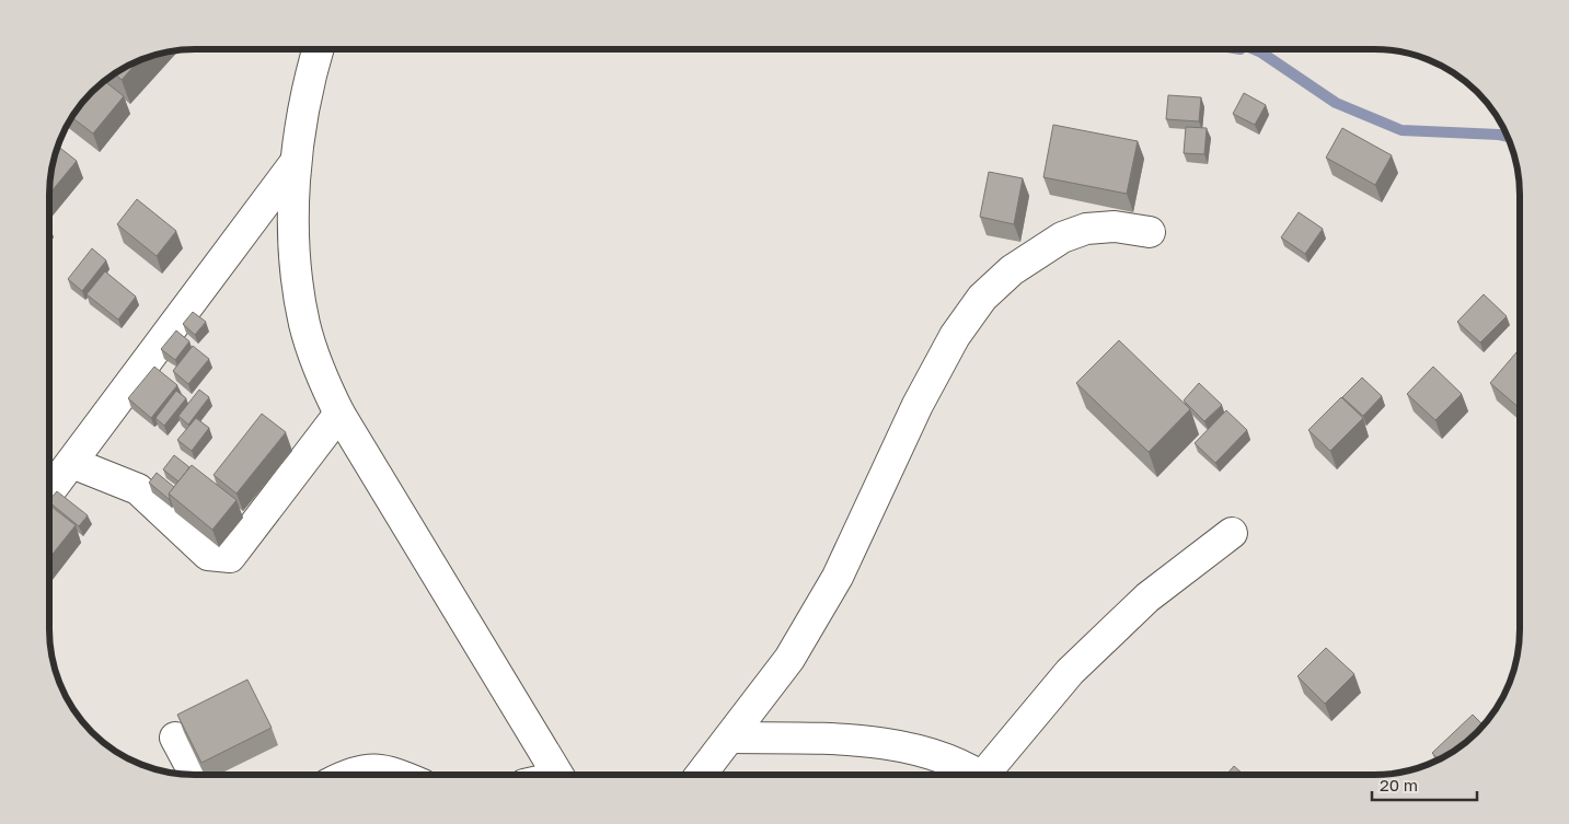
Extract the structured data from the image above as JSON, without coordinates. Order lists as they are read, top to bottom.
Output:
{
  "scale_bar": "20 m"
}
